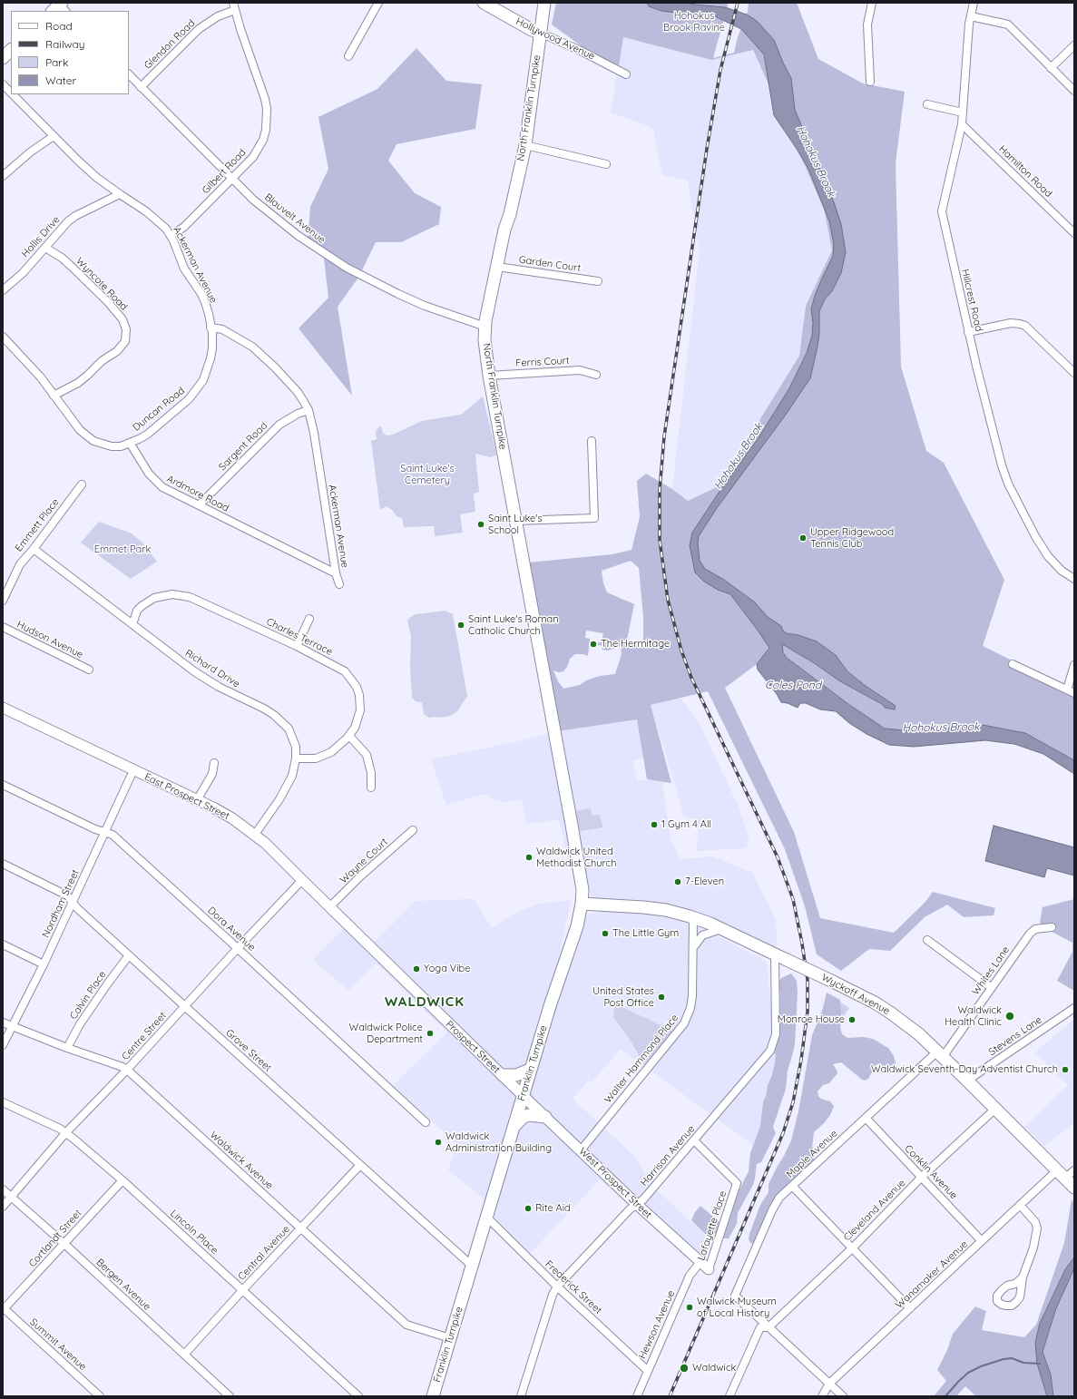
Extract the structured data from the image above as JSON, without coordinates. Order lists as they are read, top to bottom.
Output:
{
  "streets": {
    "main road": [
      "Hollywood Avenue",
      "North Franklin Turnpike",
      "Wyckoff Avenue",
      "Franklin Turnpike"
    ],
    "street": [
      "Glendon Road",
      "Gilbert Road",
      "Hamilton Road",
      "Blauvelt Avenue",
      "Hollis Drive",
      "Garden Court",
      "Ackerman Avenue",
      "Wyncote Road",
      "Hillcrest Road",
      "Ferris Court",
      "Duncan Road",
      "Sargent Road",
      "Ardmore Road",
      "Emmett Place",
      "Charles Terrace",
      "Hudson Avenue",
      "Richard Drive",
      "East Prospect Street",
      "Wayne Court",
      "Nordham Street",
      "Dora Avenue",
      "Whites Lane",
      "Calvin Place",
      "Centre Street",
      "Stevens Lane",
      "Prospect Street",
      "Grove Street",
      "Walter Hammond Place",
      "Maple Avenue",
      "Harrison Avenue",
      "Waldwick Avenue",
      "Conklin Avenue",
      "West Prospect Street",
      "Cleveland Avenue",
      "Lafayette Place",
      "Lincoln Place",
      "Cortlandt Street",
      "Central Avenue",
      "Wanamaker Avenue",
      "Bergen Avenue",
      "Frederick Street",
      "Hewson Avenue",
      "Summit Avenue"
    ]
  },
  "crossings": [
    ["Hollywood Avenue", "North Franklin Turnpike"],
    ["Glendon Road", "Gilbert Road"],
    ["Glendon Road", "Blauvelt Avenue"],
    ["North Franklin Turnpike", "Blauvelt Avenue"],
    ["North Franklin Turnpike", "Garden Court"],
    ["North Franklin Turnpike", "Ferris Court"],
    ["North Franklin Turnpike", "Franklin Turnpike"],
    ["Gilbert Road", "Blauvelt Avenue"],
    ["Gilbert Road", "Ackerman Avenue"],
    ["Hamilton Road", "Hillcrest Road"],
    ["Hollis Drive", "Ackerman Avenue"],
    ["Hollis Drive", "Wyncote Road"],
    ["Ackerman Avenue", "Duncan Road"],
    ["Ackerman Avenue", "Sargent Road"],
    ["Ackerman Avenue", "Ardmore Road"],
    ["Duncan Road", "Ardmore Road"],
    ["Sargent Road", "Ardmore Road"],
    ["Emmett Place", "Richard Drive"],
    ["Charles Terrace", "Richard Drive"],
    ["Richard Drive", "East Prospect Street"],
    ["East Prospect Street", "Wayne Court"],
    ["East Prospect Street", "Nordham Street"],
    ["East Prospect Street", "Centre Street"],
    ["East Prospect Street", "Prospect Street"],
    ["Nordham Street", "Dora Avenue"],
    ["Nordham Street", "Grove Street"],
    ["Nordham Street", "Waldwick Avenue"],
    ["Dora Avenue", "Centre Street"],
    ["Whites Lane", "Wyckoff Avenue"],
    ["Whites Lane", "Maple Avenue"],
    ["Wyckoff Avenue", "Stevens Lane"],
    ["Wyckoff Avenue", "Walter Hammond Place"],
    ["Wyckoff Avenue", "Franklin Turnpike"],
    ["Wyckoff Avenue", "Maple Avenue"],
    ["Wyckoff Avenue", "Harrison Avenue"],
    ["Wyckoff Avenue", "Cleveland Avenue"],
    ["Wyckoff Avenue", "Wanamaker Avenue"],
    ["Calvin Place", "Grove Street"],
    ["Calvin Place", "Waldwick Avenue"],
    ["Centre Street", "Grove Street"],
    ["Centre Street", "Waldwick Avenue"],
    ["Centre Street", "Lincoln Place"],
    ["Centre Street", "Bergen Avenue"],
    ["Prospect Street", "Franklin Turnpike"],
    ["Prospect Street", "West Prospect Street"],
    ["Grove Street", "Franklin Turnpike"],
    ["Grove Street", "Central Avenue"],
    ["Walter Hammond Place", "West Prospect Street"],
    ["Franklin Turnpike", "Waldwick Avenue"],
    ["Franklin Turnpike", "West Prospect Street"],
    ["Franklin Turnpike", "Frederick Street"],
    ["Maple Avenue", "Conklin Avenue"],
    ["Maple Avenue", "Cleveland Avenue"],
    ["Harrison Avenue", "West Prospect Street"],
    ["Harrison Avenue", "Lafayette Place"],
    ["Harrison Avenue", "Frederick Street"],
    ["Waldwick Avenue", "Central Avenue"],
    ["Conklin Avenue", "Cleveland Avenue"],
    ["Conklin Avenue", "Wanamaker Avenue"],
    ["West Prospect Street", "Lafayette Place"],
    ["West Prospect Street", "Hewson Avenue"],
    ["Lincoln Place", "Cortlandt Street"],
    ["Lincoln Place", "Central Avenue"],
    ["Cortlandt Street", "Bergen Avenue"],
    ["Cortlandt Street", "Summit Avenue"],
    ["Central Avenue", "Bergen Avenue"],
    ["Frederick Street", "Hewson Avenue"]
  ],
  "districts": ["WALDWICK"],
  "water": ["Hohokus Brook", "Coles Pond"],
  "parks": ["Hohokus Brook Ravine", "Saint Luke's Cemetery", "Emmet Park"],
  "places": [
    "Saint Luke's School",
    "Upper Ridgewood Tennis Club",
    "Saint Luke's Roman Catholic Church",
    "The Hermitage",
    "1 Gym 4 All",
    "Waldwick United Methodist Church",
    "7-Eleven",
    "The Little Gym",
    "Yoga Vibe",
    "United States Post Office",
    "Waldwick Health Clinic",
    "Monroe House",
    "Waldwick Police Department",
    "Waldwick Seventh-Day Adventist Church",
    "Waldwick Administration Building",
    "Rite Aid",
    "Walwick Museum of Local History",
    "Waldwick"
  ],
  "legend": [
    "Road",
    "Railway",
    "Park",
    "Water"
  ]
}
